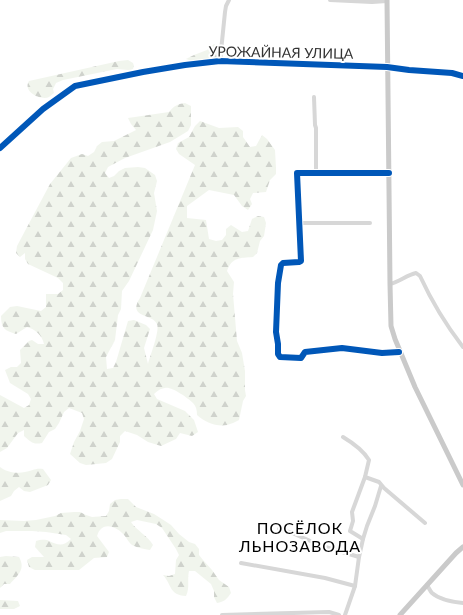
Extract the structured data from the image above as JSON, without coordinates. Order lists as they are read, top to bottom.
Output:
{
  "streets": {
    "street": ["УРОЖАЙНАЯ УЛИЦА"]
  },
  "districts": ["ПОСЁЛОК ЛЬНОЗАВОДА"]
}
